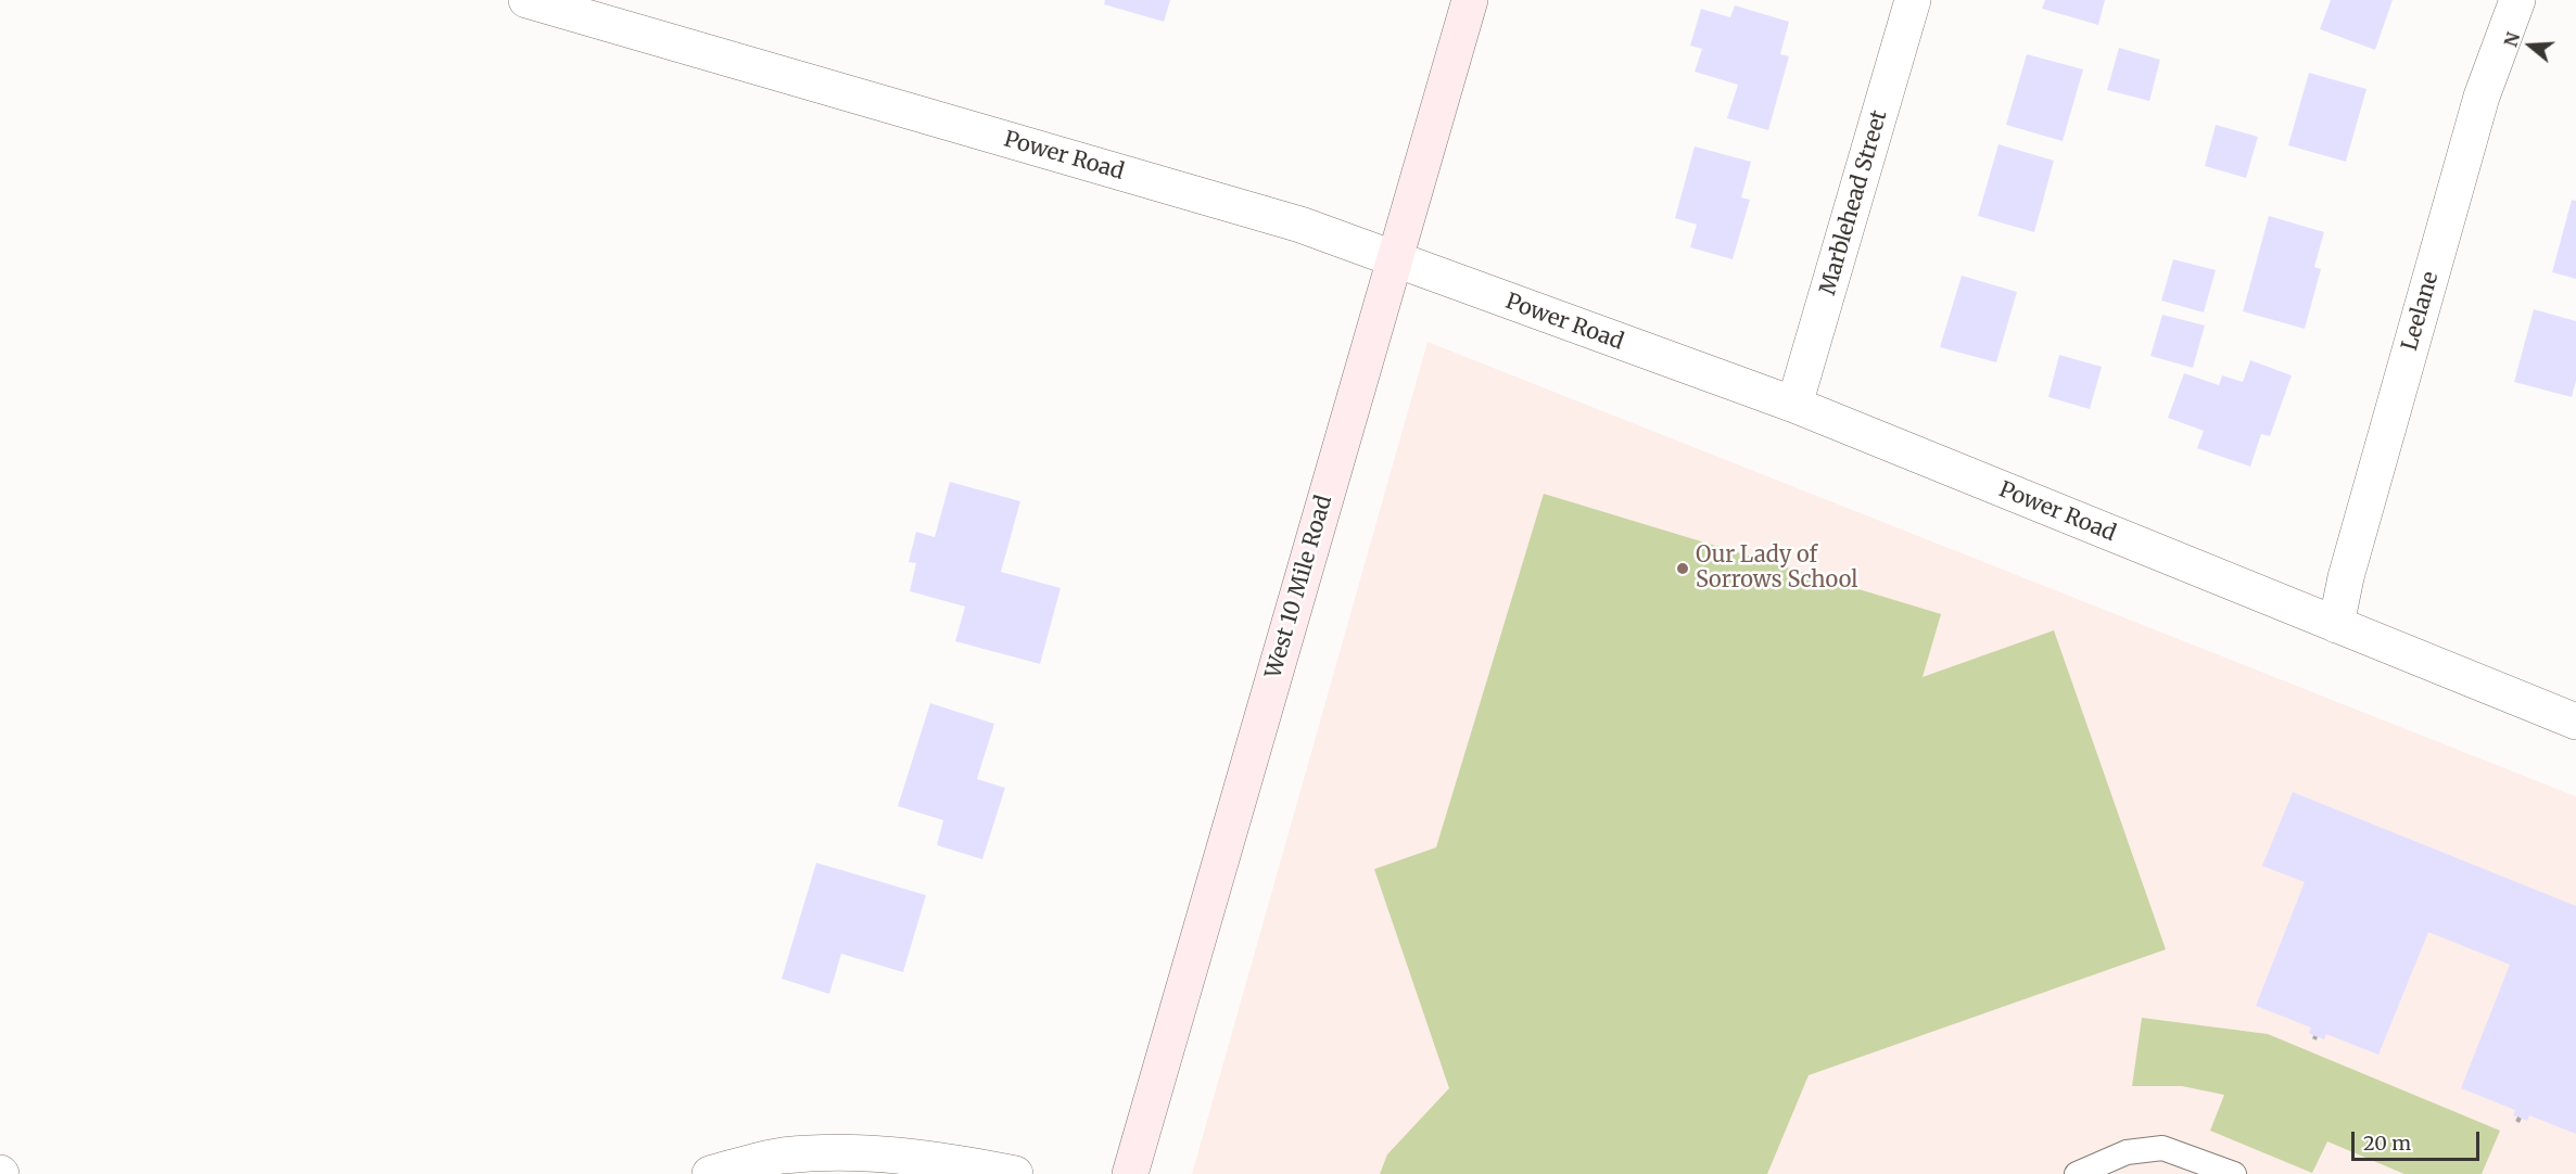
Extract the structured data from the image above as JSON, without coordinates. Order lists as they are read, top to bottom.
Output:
{
  "streets": {
    "street": [
      "Power Road",
      "Marblehead Street",
      "Leelane",
      "West 10 Mile Road"
    ]
  },
  "crossings": [
    ["Power Road", "Marblehead Street"],
    ["Power Road", "Leelane"],
    ["Power Road", "West 10 Mile Road"]
  ],
  "places": ["Our Lady of Sorrows School"],
  "scale_bar": "20 m",
  "north": "left"
}
